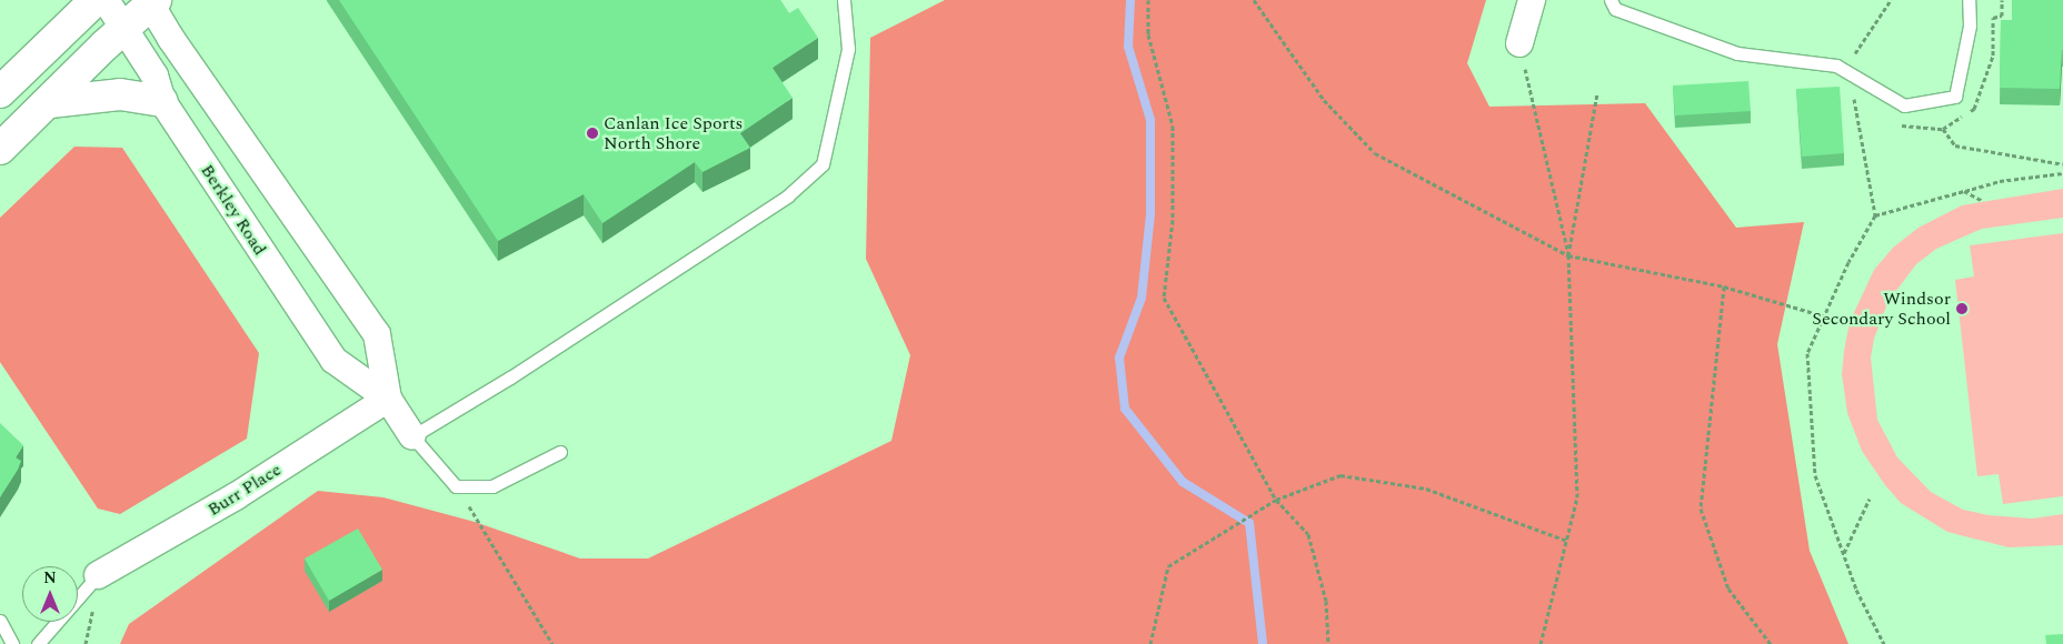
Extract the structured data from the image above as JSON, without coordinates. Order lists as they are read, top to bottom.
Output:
{
  "streets": {
    "street": ["Berkley Road", "Burr Place"]
  },
  "crossings": [
    ["Berkley Road", "Burr Place"]
  ],
  "places": ["Canlan Ice Sports North Shore", "Windsor Secondary School"],
  "north": "top"
}
